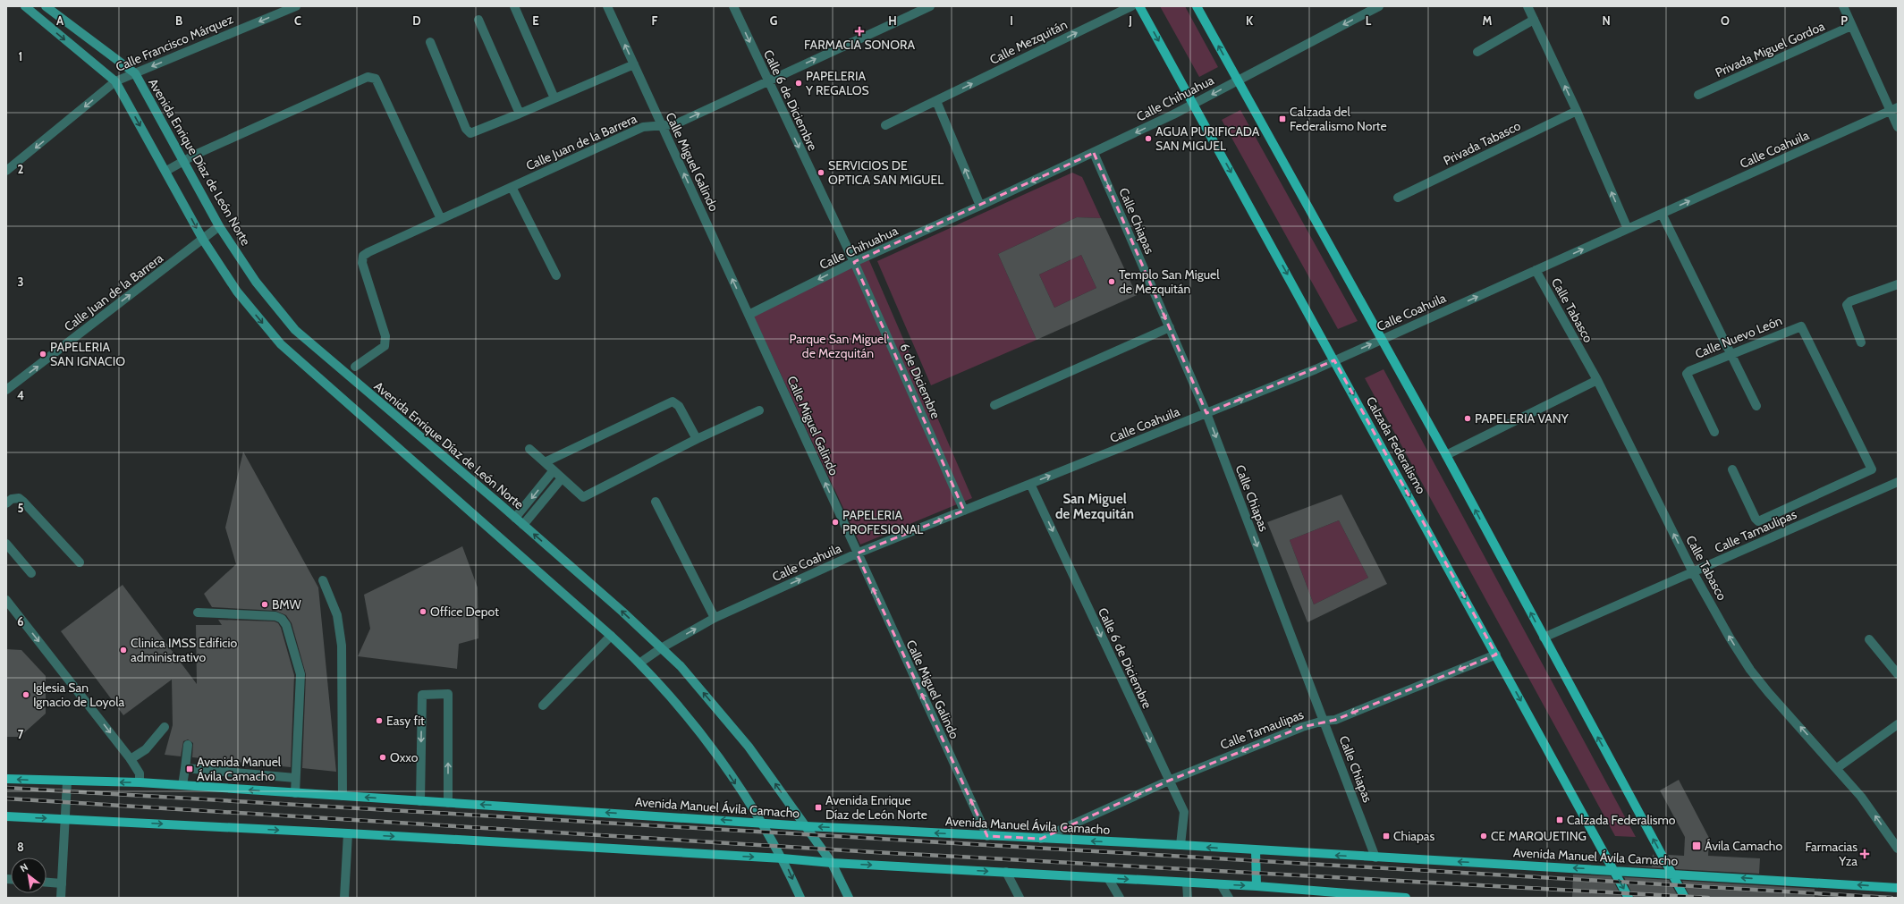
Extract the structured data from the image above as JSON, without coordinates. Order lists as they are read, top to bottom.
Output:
{
  "streets": {
    "main road": ["Avenida Enrique Díaz de León Norte", "Calzada Federalismo", "Avenida Manuel Ávila Camacho"],
    "street": [
      "Calle Mezquitán",
      "Calle Francisco Márquez",
      "Privada Miguel Gordoa",
      "Calle Chihuahua",
      "Calle 6 de Diciembre",
      "Calle Juan de la Barrera",
      "Privada Tabasco",
      "Calle Coahuila",
      "Calle Miguel Galindo",
      "Calle Chiapas",
      "Calle Tabasco",
      "Calle Nuevo León",
      "6 de Diciembre",
      "Calle Tamaulipas"
    ]
  },
  "crossings": [
    ["Calle Francisco Márquez", "Avenida Enrique Díaz de León Norte"],
    ["Calle Chihuahua", "Calle 6 de Diciembre"],
    ["Calle Chihuahua", "Calle Miguel Galindo"],
    ["Calle Chihuahua", "Calle Chiapas"],
    ["Calle Chihuahua", "6 de Diciembre"],
    ["Calle Chihuahua", "Calzada Federalismo"],
    ["Calle 6 de Diciembre", "Calle Juan de la Barrera"],
    ["Calle 6 de Diciembre", "Calle Coahuila"],
    ["Calle 6 de Diciembre", "6 de Diciembre"],
    ["Calle 6 de Diciembre", "Calle Tamaulipas"],
    ["Calle 6 de Diciembre", "Avenida Manuel Ávila Camacho"],
    ["Calle Juan de la Barrera", "Avenida Enrique Díaz de León Norte"],
    ["Calle Juan de la Barrera", "Calle Miguel Galindo"],
    ["Calle Coahuila", "Avenida Enrique Díaz de León Norte"],
    ["Calle Coahuila", "Calle Miguel Galindo"],
    ["Calle Coahuila", "Calle Chiapas"],
    ["Calle Coahuila", "Calle Tabasco"],
    ["Calle Coahuila", "6 de Diciembre"],
    ["Calle Coahuila", "Calzada Federalismo"],
    ["Avenida Enrique Díaz de León Norte", "Avenida Manuel Ávila Camacho"],
    ["Calle Miguel Galindo", "Avenida Manuel Ávila Camacho"],
    ["Calle Chiapas", "Calle Tamaulipas"],
    ["Calle Chiapas", "Avenida Manuel Ávila Camacho"],
    ["Calle Tabasco", "Calle Tamaulipas"],
    ["Calzada Federalismo", "Calle Tamaulipas"],
    ["Calzada Federalismo", "Avenida Manuel Ávila Camacho"],
    ["Calle Tamaulipas", "Avenida Manuel Ávila Camacho"]
  ],
  "one_way": [
    "Calle Mezquitán",
    "Calle Francisco Márquez",
    "Calle Chihuahua",
    "Calle 6 de Diciembre",
    "Calle Juan de la Barrera",
    "Calle Coahuila",
    "Calle Miguel Galindo",
    "Calle Chiapas",
    "Calle Tabasco",
    "Calle Tamaulipas"
  ],
  "districts": ["San Miguel de Mezquitán"],
  "parks": ["Parque San Miguel de Mezquitán"],
  "places": {
    "health": ["FARMACIA SONORA", "Farmacias Yza"],
    "other": [
      "PAPELERIA Y REGALOS",
      "AGUA PURIFICADA SAN MIGUEL",
      "SERVICIOS DE OPTICA SAN MIGUEL",
      "Templo San Miguel de Mezquitán",
      "PAPELERIA SAN IGNACIO",
      "PAPELERIA VANY",
      "PAPELERIA PROFESIONAL",
      "BMW",
      "Office Depot",
      "Clinica IMSS Edificio administrativo",
      "Iglesia San Ignacio de Loyola",
      "Easy fit",
      "Oxxo",
      "CE MARQUETING"
    ],
    "transit": [
      "Calzada del Federalismo Norte",
      "Avenida Manuel Ávila Camacho",
      "Avenida Enrique Díaz de León Norte",
      "Calzada Federalismo",
      "Chiapas",
      "Ávila Camacho"
    ]
  },
  "north": "top left",
  "grid": {
    "columns": [
      "A",
      "B",
      "C",
      "D",
      "E",
      "F",
      "G",
      "H",
      "I",
      "J",
      "K",
      "L",
      "M",
      "N",
      "O",
      "P"
    ],
    "rows": [
      "1",
      "2",
      "3",
      "4",
      "5",
      "6",
      "7",
      "8"
    ]
  }
}
